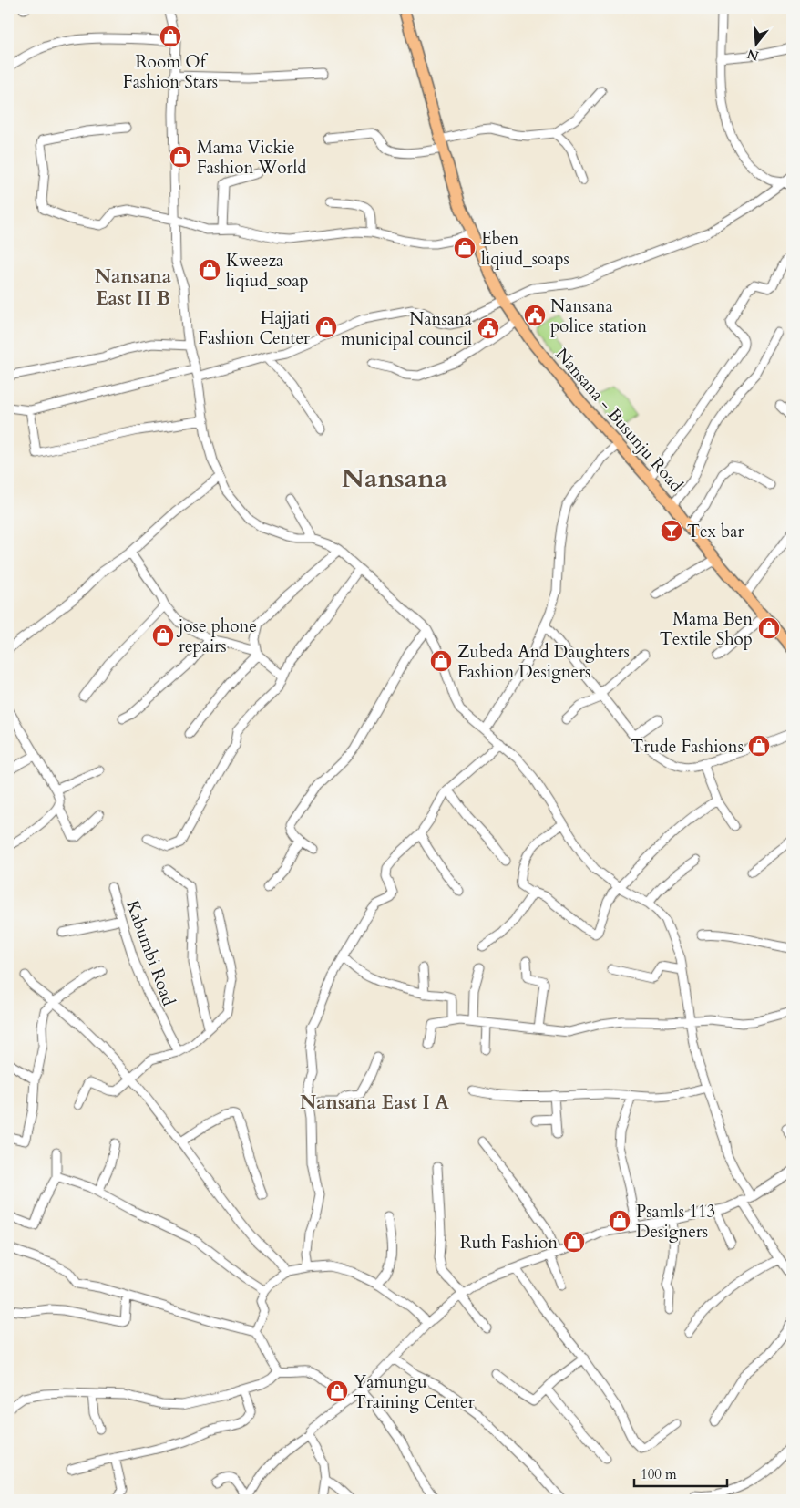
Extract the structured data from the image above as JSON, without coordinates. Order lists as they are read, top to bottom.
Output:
{
  "streets": {
    "main road": ["Nansana - Busunju Road"],
    "street": ["Kabumbi Road"]
  },
  "districts": ["Nansana East II B", "Nansana", "Nansana East I A"],
  "places": {
    "shop": [
      "Room Of Fashion Stars",
      "Mama Vickie Fashion World",
      "Eben liqiud_soaps",
      "Kweeza liqiud_soap",
      "Hajjati Fashion Center",
      "Mama Ben Textile Shop",
      "jose phone repairs",
      "Zubeda And Daughters Fashion Designers",
      "Trude Fashions",
      "Psamls 113 Designers",
      "Ruth Fashion",
      "Yamungu Training Center"
    ],
    "public building": ["Nansana police station", "Nansana municipal council"],
    "bar": ["Tex bar"]
  },
  "scale_bar": "100 m",
  "north": "bottom"
}
